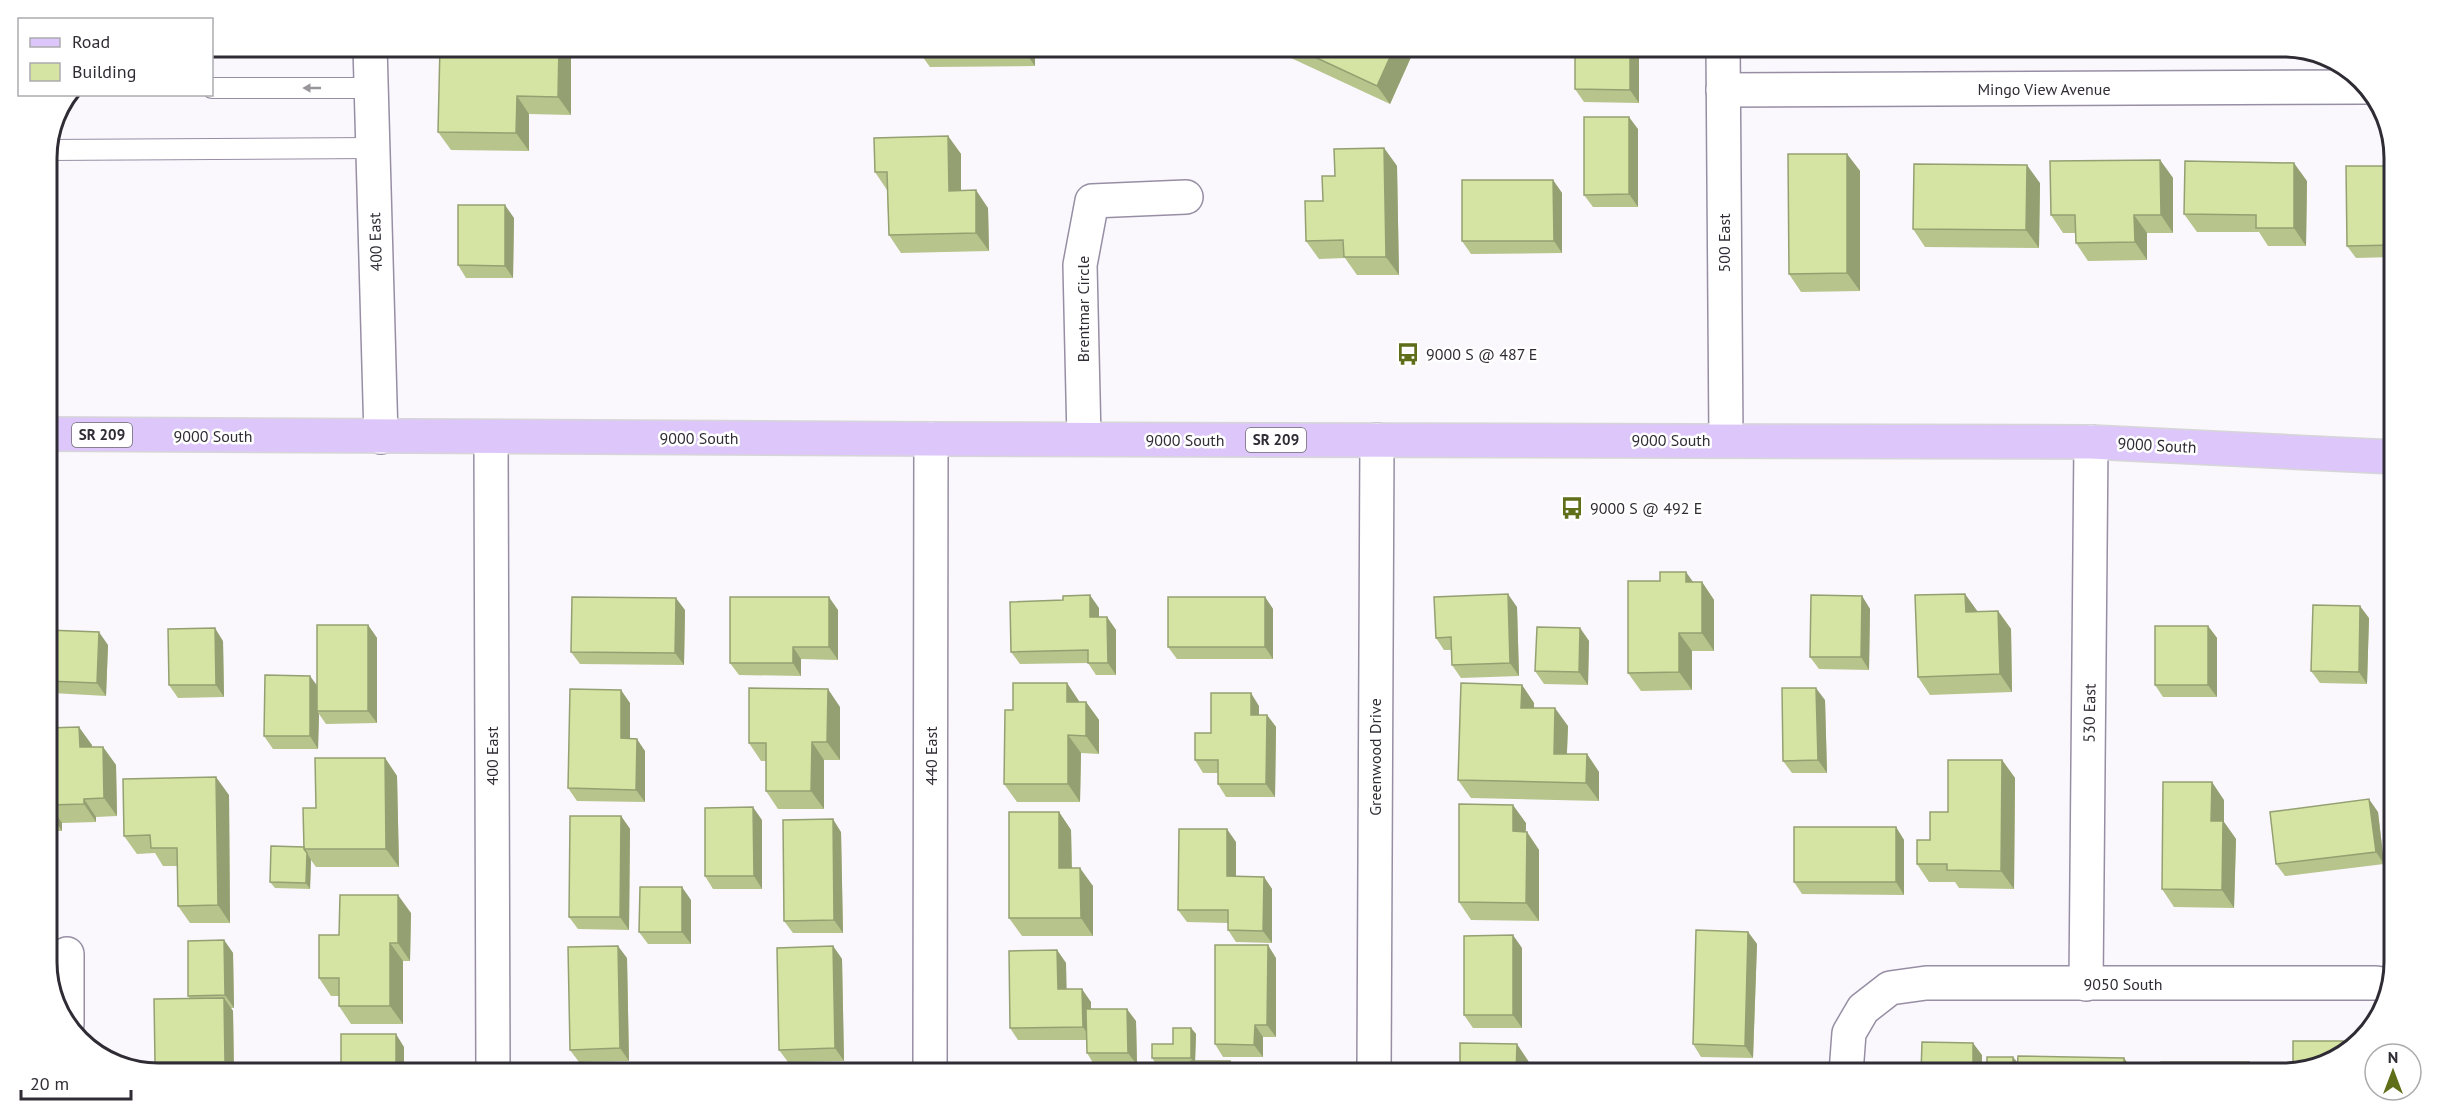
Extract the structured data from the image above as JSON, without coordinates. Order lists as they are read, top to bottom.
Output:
{
  "streets": {
    "main road": ["SR 209", "9000 South"],
    "street": [
      "Mingo View Avenue",
      "400 East",
      "500 East",
      "Brentmar Circle",
      "530 East",
      "440 East",
      "Greenwood Drive",
      "9050 South"
    ]
  },
  "crossings": [
    ["Mingo View Avenue", "500 East"],
    ["400 East", "9000 South"],
    ["500 East", "9000 South"],
    ["Brentmar Circle", "9000 South"],
    ["9000 South", "530 East"],
    ["9000 South", "440 East"],
    ["9000 South", "Greenwood Drive"],
    ["530 East", "9050 South"]
  ],
  "places": {
    "bus stop": ["9000 S @ 487 E", "9000 S @ 492 E"]
  },
  "legend": ["Road", "Building"],
  "scale_bar": "20 m",
  "north": "top"
}
